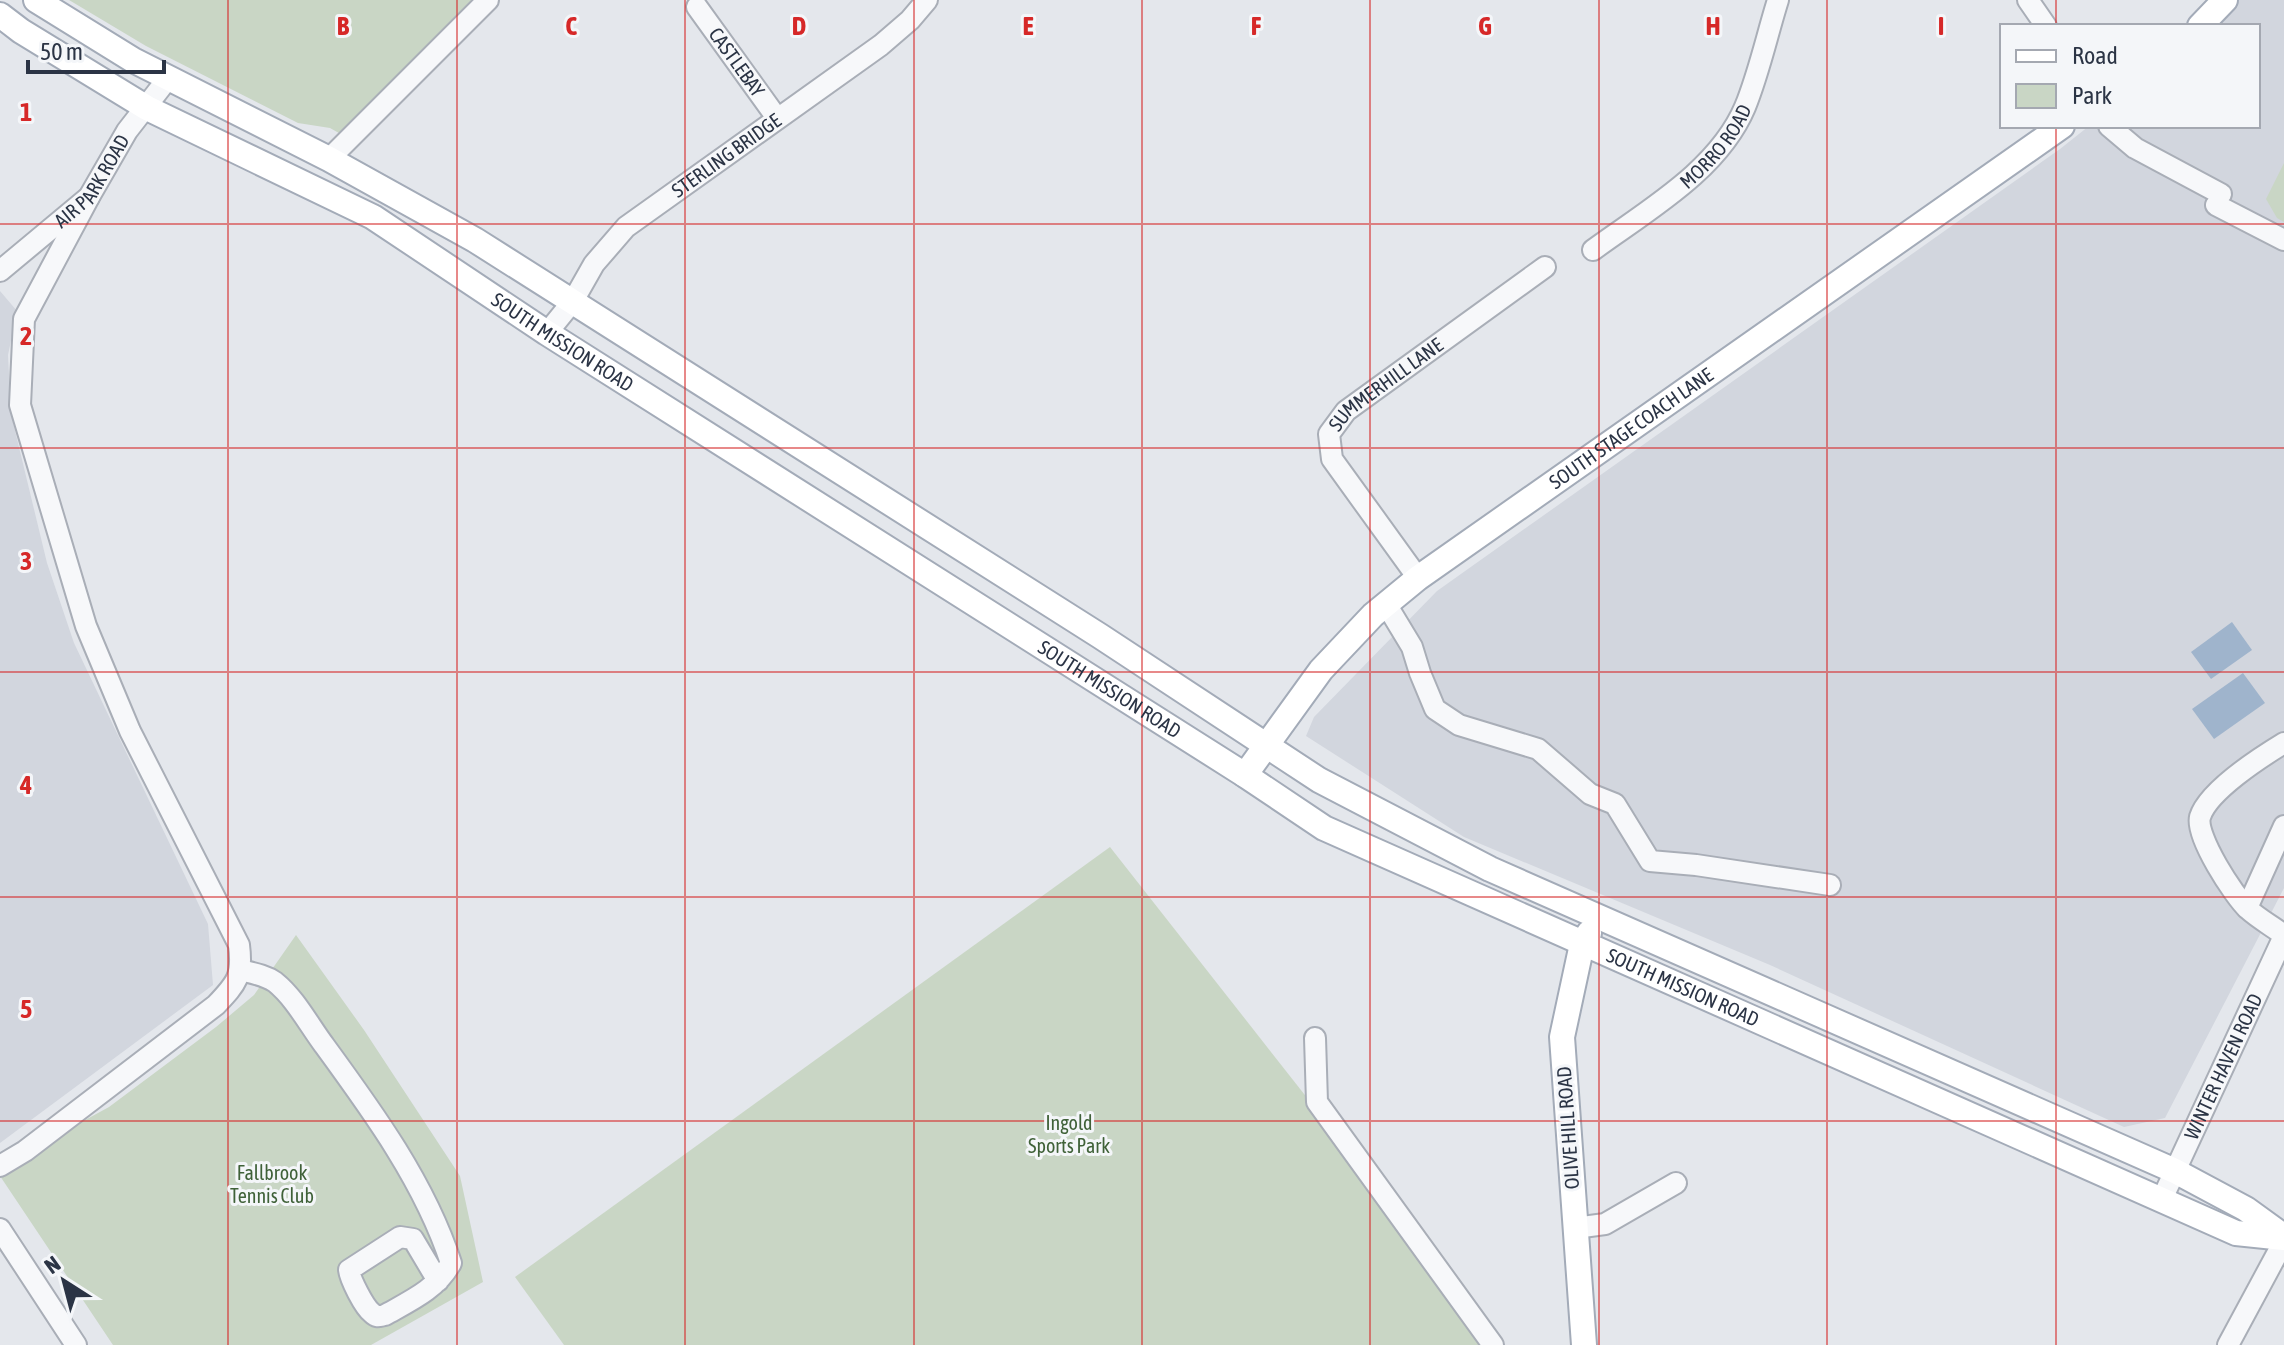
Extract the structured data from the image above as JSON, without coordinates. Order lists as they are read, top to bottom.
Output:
{
  "streets": {
    "main road": ["SOUTH MISSION ROAD", "SOUTH STAGE COACH LANE", "OLIVE HILL ROAD"],
    "street": [
      "CASTLEBAY",
      "MORRO ROAD",
      "STERLING BRIDGE",
      "AIR PARK ROAD",
      "SUMMERHILL LANE",
      "WINTER HAVEN ROAD"
    ]
  },
  "crossings": [
    ["CASTLEBAY", "STERLING BRIDGE"],
    ["STERLING BRIDGE", "SOUTH MISSION ROAD"],
    ["AIR PARK ROAD", "SOUTH MISSION ROAD"],
    ["SOUTH MISSION ROAD", "SOUTH STAGE COACH LANE"],
    ["SOUTH MISSION ROAD", "WINTER HAVEN ROAD"],
    ["SOUTH MISSION ROAD", "OLIVE HILL ROAD"],
    ["SUMMERHILL LANE", "SOUTH STAGE COACH LANE"]
  ],
  "parks": ["Ingold Sports Park", "Fallbrook Tennis Club"],
  "legend": ["Road", "Park"],
  "scale_bar": "50 m",
  "north": "top left",
  "grid": {
    "columns": [
      "B",
      "C",
      "D",
      "E",
      "F",
      "G",
      "H",
      "I"
    ],
    "rows": [
      "1",
      "2",
      "3",
      "4",
      "5"
    ]
  }
}
